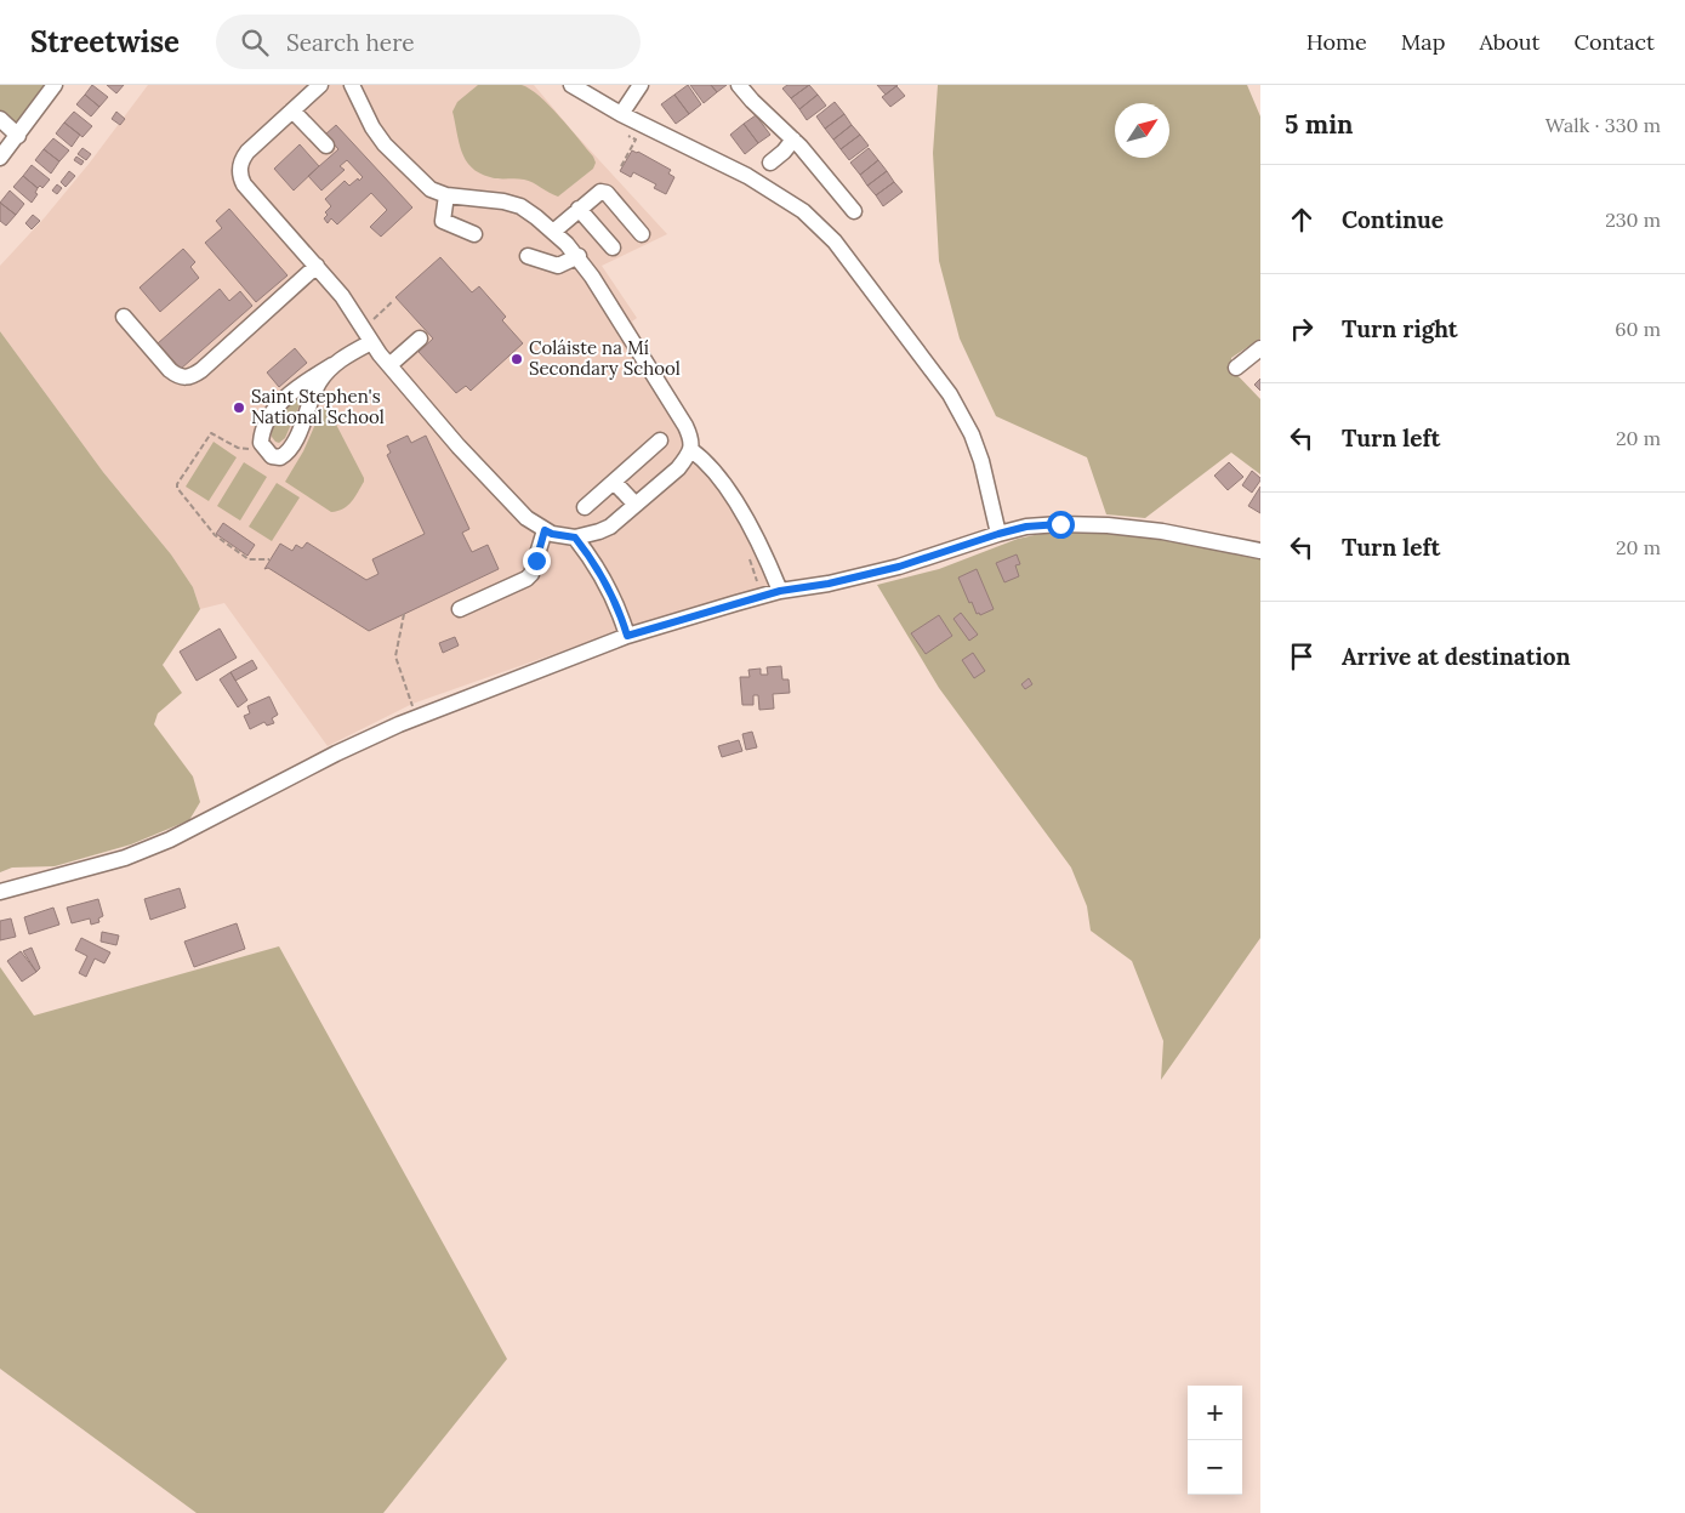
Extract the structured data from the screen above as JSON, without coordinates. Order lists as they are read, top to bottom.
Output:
{
  "places": ["Coláiste na Mí Secondary School", "Saint Stephen's National School"],
  "north": "top right",
  "page": {
    "header": "Streetwise",
    "search": "Search here",
    "nav": [
      "Home",
      "Map",
      "About",
      "Contact"
    ],
    "heading": ["5 min", "Walk · 330 m"],
    "list": [
      ["Continue", "230 m"],
      ["Turn right", "60 m"],
      ["Turn left", "20 m"],
      ["Turn left", "20 m"],
      "Arrive at destination"
    ],
    "map_buttons": ["+", "−"]
  }
}
